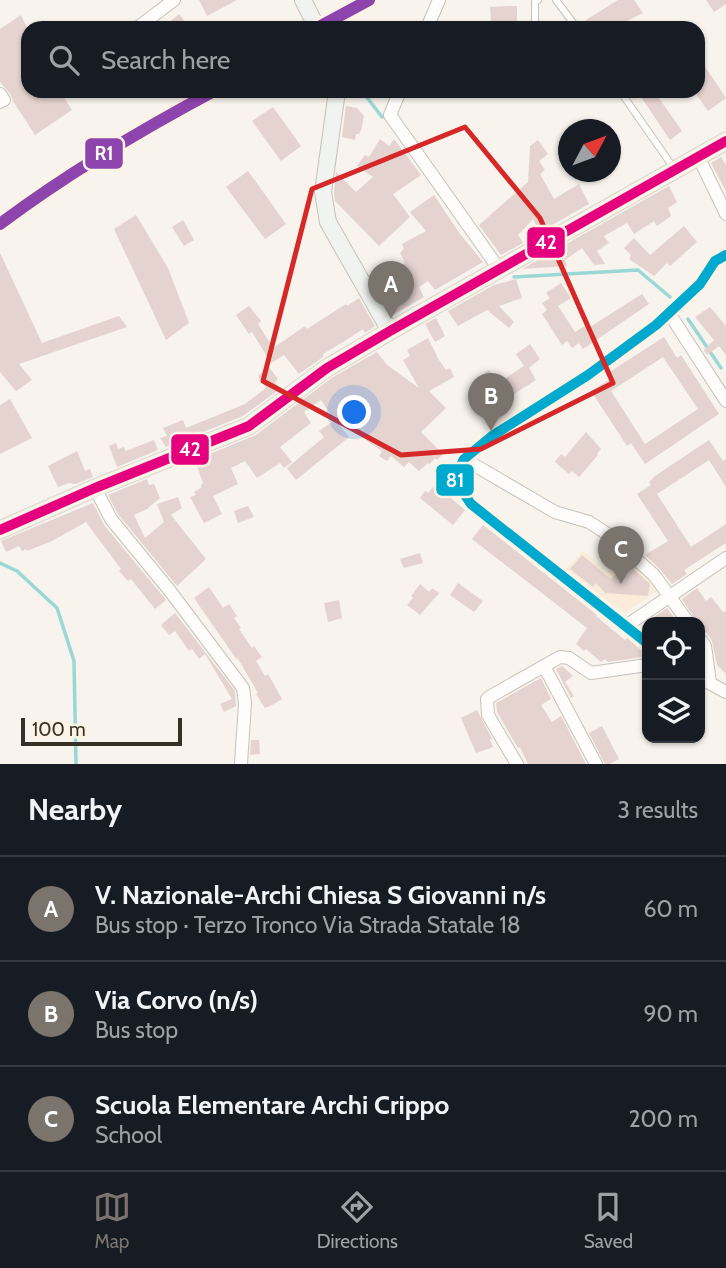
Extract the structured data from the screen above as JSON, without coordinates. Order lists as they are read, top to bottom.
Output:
{
  "lines": ["transit line R1", "transit line 42", "transit line 81"],
  "scale_bar": "100 m",
  "north": "top right",
  "page": {
    "search": "Search here",
    "pins": ["A", "B", "C"],
    "scale": "100 m",
    "heading": ["Nearby", "3 results"],
    "list": [
      {
        "mark": "A",
        "name": "V. Nazionale-Archi Chiesa S Giovanni n/s",
        "note": "Bus stop · Terzo Tronco Via Strada Statale 18",
        "value": "60 m"
      },
      {
        "mark": "B",
        "name": "Via Corvo (n/s)",
        "note": "Bus stop",
        "value": "90 m"
      },
      {
        "mark": "C",
        "name": "Scuola Elementare Archi Crippo",
        "note": "School",
        "value": "200 m"
      }
    ],
    "nav": ["Map", "Directions", "Saved"]
  }
}
